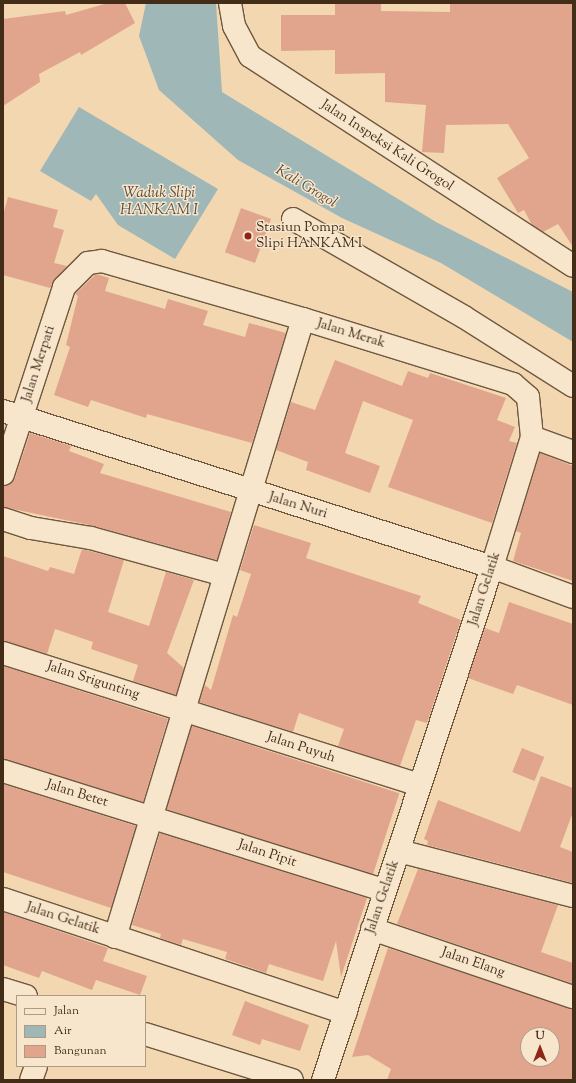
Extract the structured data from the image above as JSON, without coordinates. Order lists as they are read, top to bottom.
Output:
{
  "streets": {
    "street": [
      "Jalan Inspeksi Kali Grogol",
      "Jalan Merak",
      "Jalan Merpati",
      "Jalan Nuri",
      "Jalan Gelatik",
      "Jalan Srigunting",
      "Jalan Puyuh",
      "Jalan Betet",
      "Jalan Pipit",
      "Jalan Elang"
    ]
  },
  "crossings": [
    ["Jalan Merak", "Jalan Merpati"],
    ["Jalan Merak", "Jalan Gelatik"],
    ["Jalan Merpati", "Jalan Nuri"],
    ["Jalan Nuri", "Jalan Gelatik"],
    ["Jalan Gelatik", "Jalan Puyuh"],
    ["Jalan Gelatik", "Jalan Pipit"],
    ["Jalan Gelatik", "Jalan Elang"],
    ["Jalan Srigunting", "Jalan Puyuh"],
    ["Jalan Betet", "Jalan Pipit"]
  ],
  "water": ["Kali Grogol", "Waduk Slipi HANKAM I"],
  "places": ["Stasiun Pompa Slipi HANKAM I"],
  "legend": ["Jalan", "Air", "Bangunan"],
  "north": "top"
}
